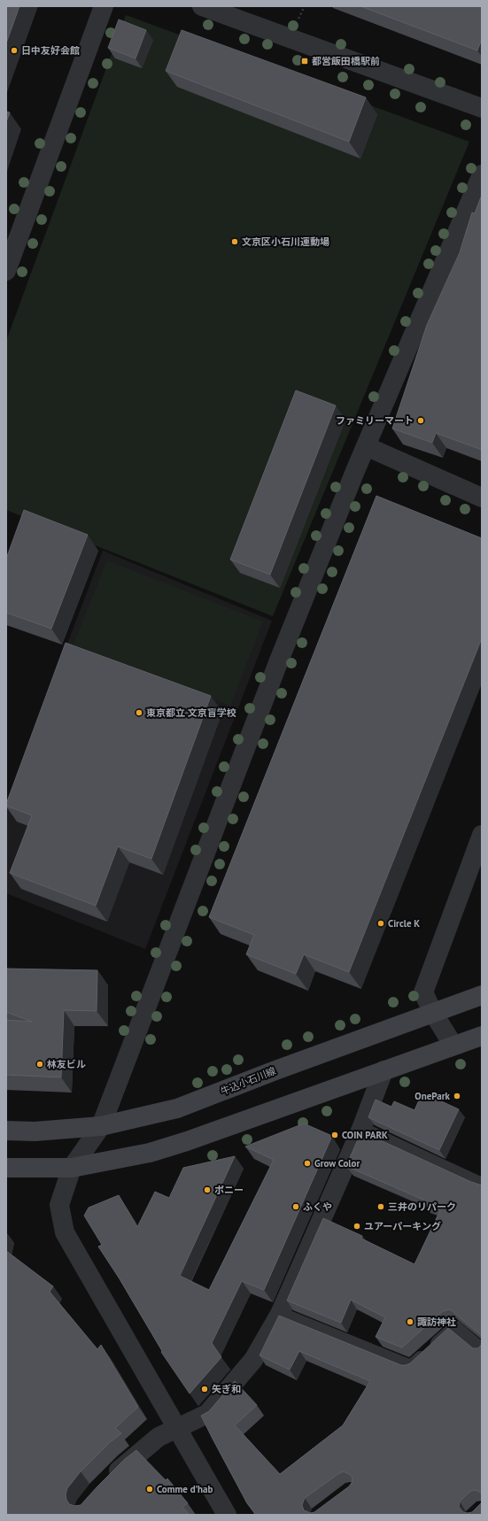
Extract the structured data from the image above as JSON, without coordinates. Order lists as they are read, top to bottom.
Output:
{
  "streets": {
    "main road": ["牛込小石川線"]
  },
  "places": {
    "other": [
      "日中友好会館",
      "文京区小石川運動場",
      "ファミリーマート",
      "東京都立 文京盲学校",
      "Circle K",
      "林友ビル",
      "OnePark",
      "COIN PARK",
      "Grow Color",
      "ポニー",
      "ふくや",
      "三井のリパーク",
      "ユアーパーキング",
      "諏訪神社",
      "矢ぎ和",
      "Comme d’hab"
    ],
    "transit": ["都営飯田橋駅前"]
  }
}
